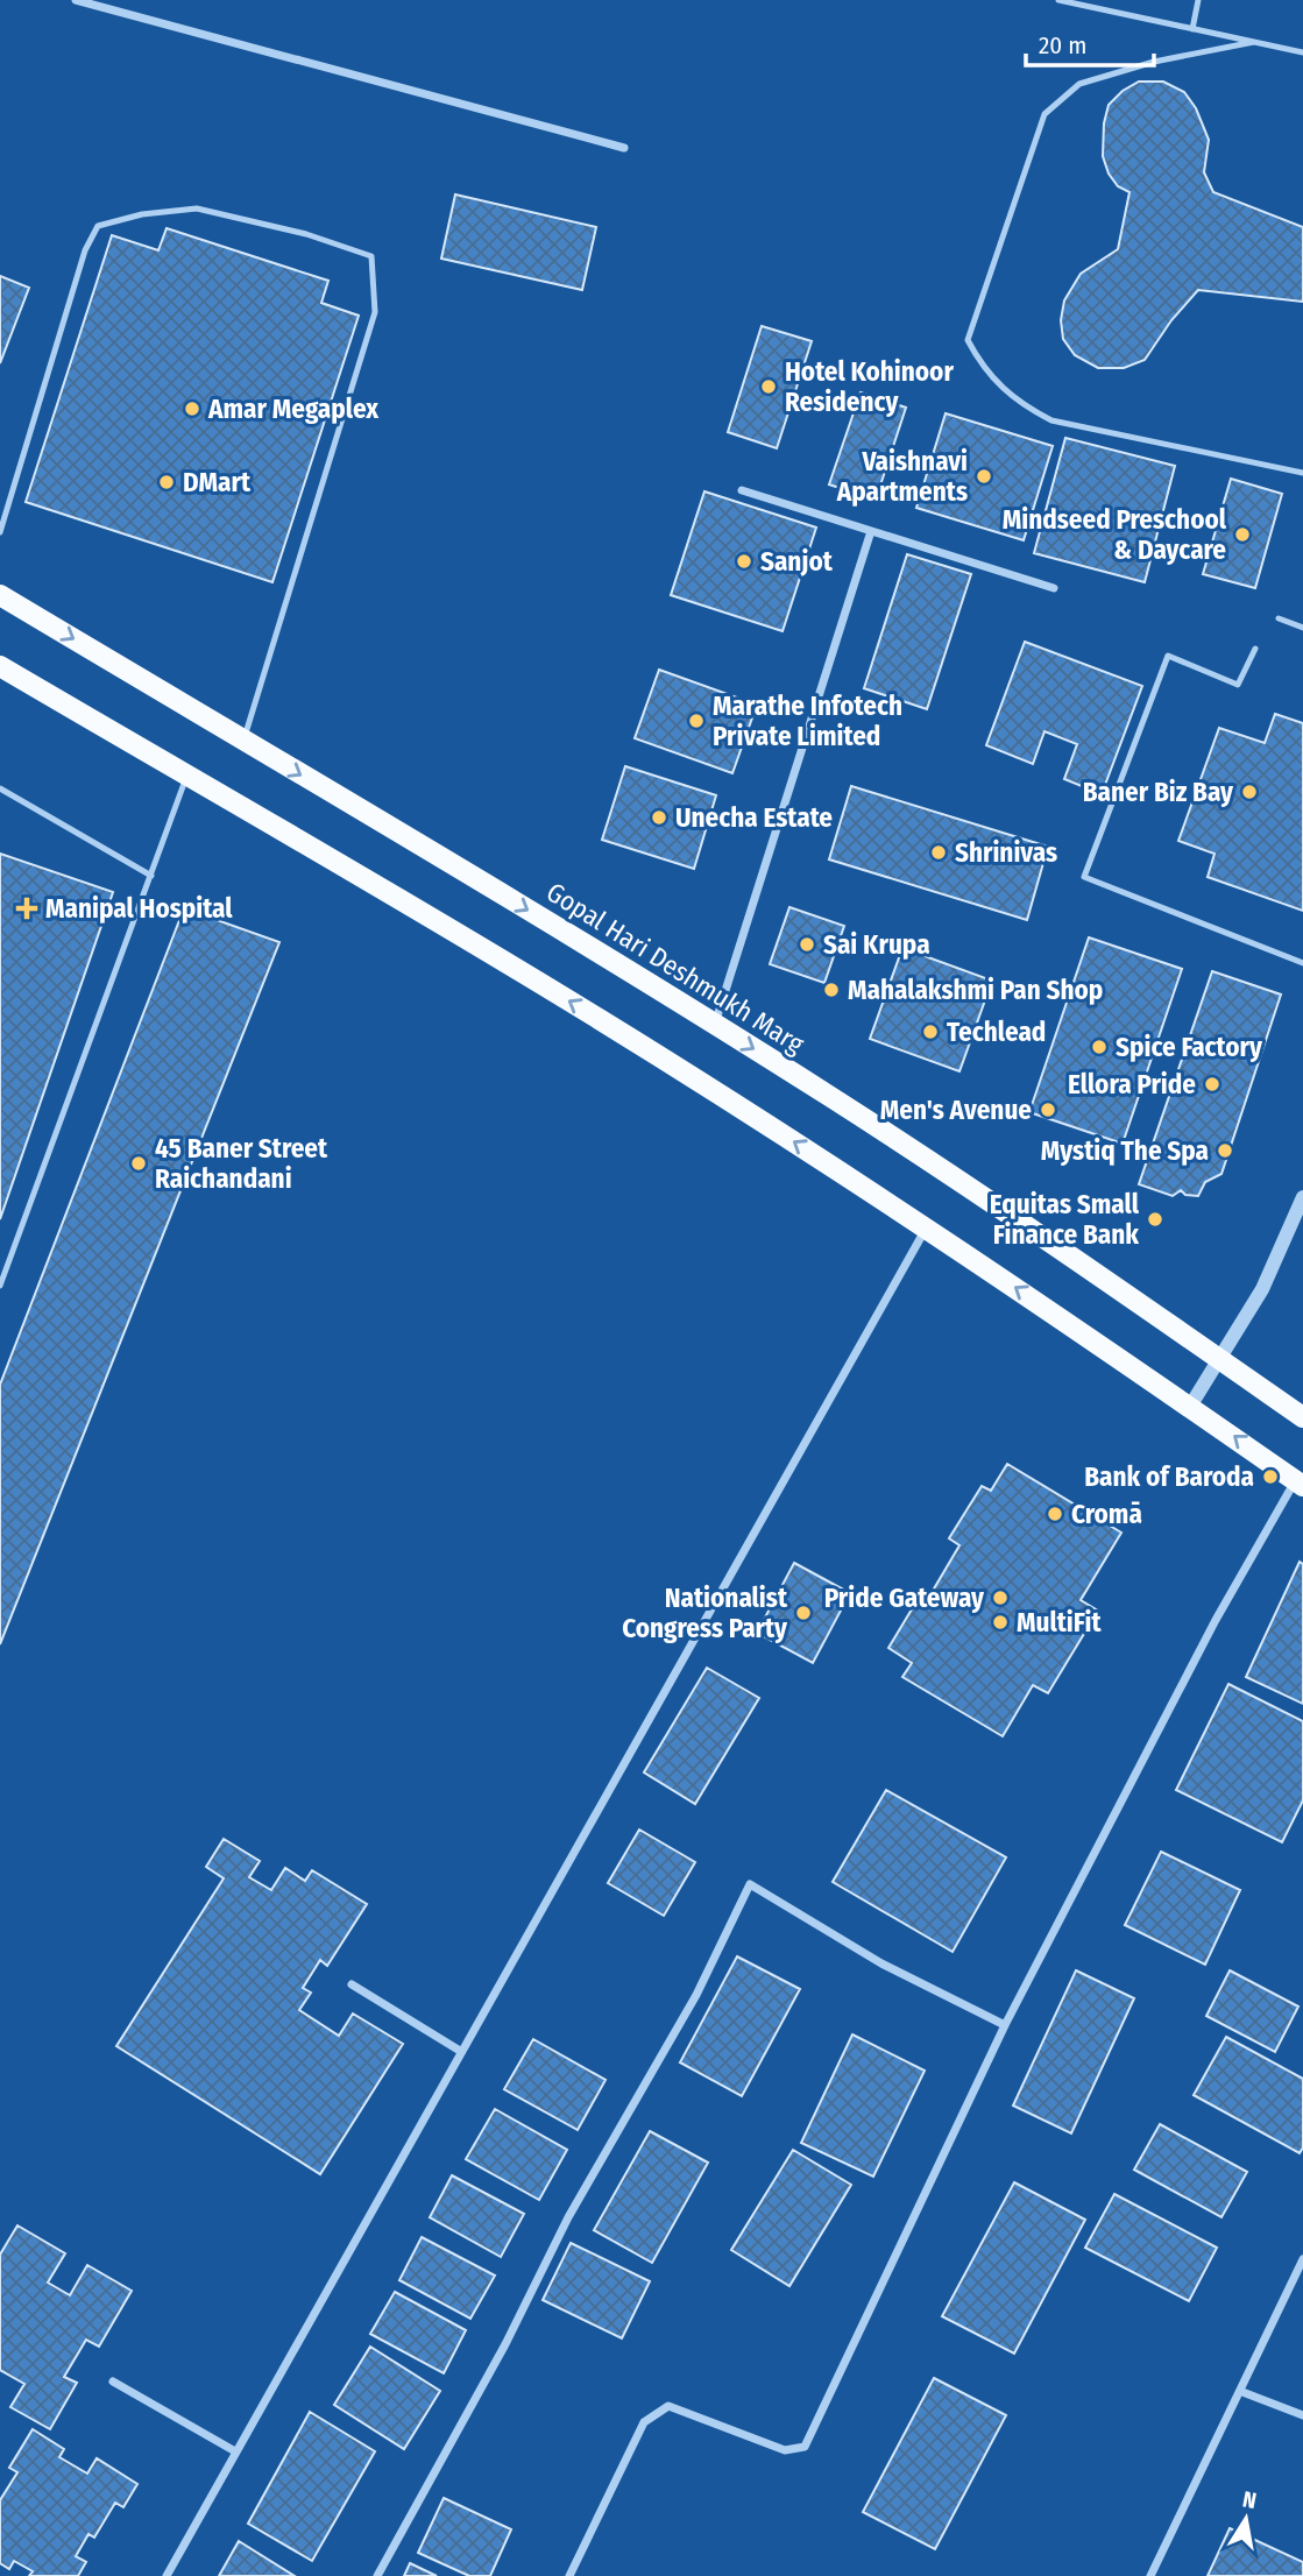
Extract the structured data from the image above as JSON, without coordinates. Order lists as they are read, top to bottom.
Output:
{
  "streets": {
    "main road": ["Gopal Hari Deshmukh Marg"]
  },
  "places": {
    "other": [
      "Hotel Kohinoor Residency",
      "Amar Megaplex",
      "Vaishnavi Apartments",
      "DMart",
      "Mindseed Preschool & Daycare",
      "Sanjot",
      "Marathe Infotech Private Limited",
      "Baner Biz Bay",
      "Unecha Estate",
      "Shrinivas",
      "Sai Krupa",
      "Mahalakshmi Pan Shop",
      "Techlead",
      "Spice Factory",
      "Ellora Pride",
      "Men's Avenue",
      "Mystiq The Spa",
      "45 Baner Street Raichandani",
      "Equitas Small Finance Bank",
      "Bank of Baroda",
      "Cromā",
      "Pride Gateway",
      "Nationalist Congress Party",
      "MultiFit"
    ],
    "health": ["Manipal Hospital"]
  },
  "scale_bar": "20 m",
  "north": "top"
}
